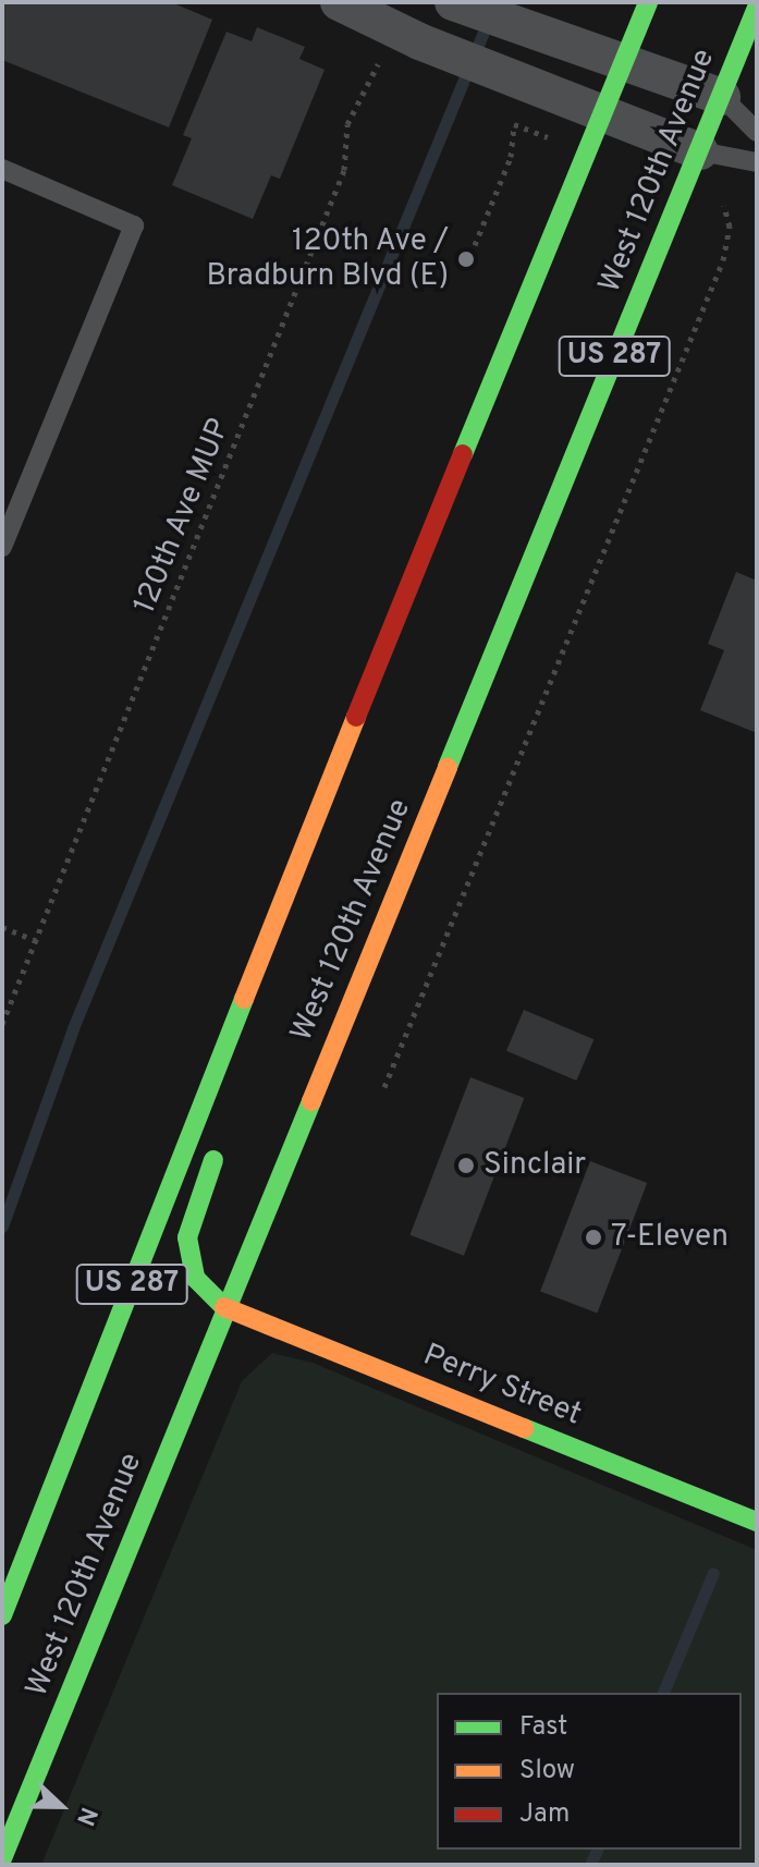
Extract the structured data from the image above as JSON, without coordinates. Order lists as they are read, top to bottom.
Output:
{
  "streets": {
    "main road": ["West 120th Avenue", "US 287", "Perry Street"],
    "path": ["120th Ave MUP"]
  },
  "crossings": [
    ["West 120th Avenue", "Perry Street"]
  ],
  "places": ["120th Ave / Bradburn Blvd (E)", "Sinclair", "7-Eleven"],
  "legend": ["Fast", "Slow", "Jam"],
  "north": "right"
}
